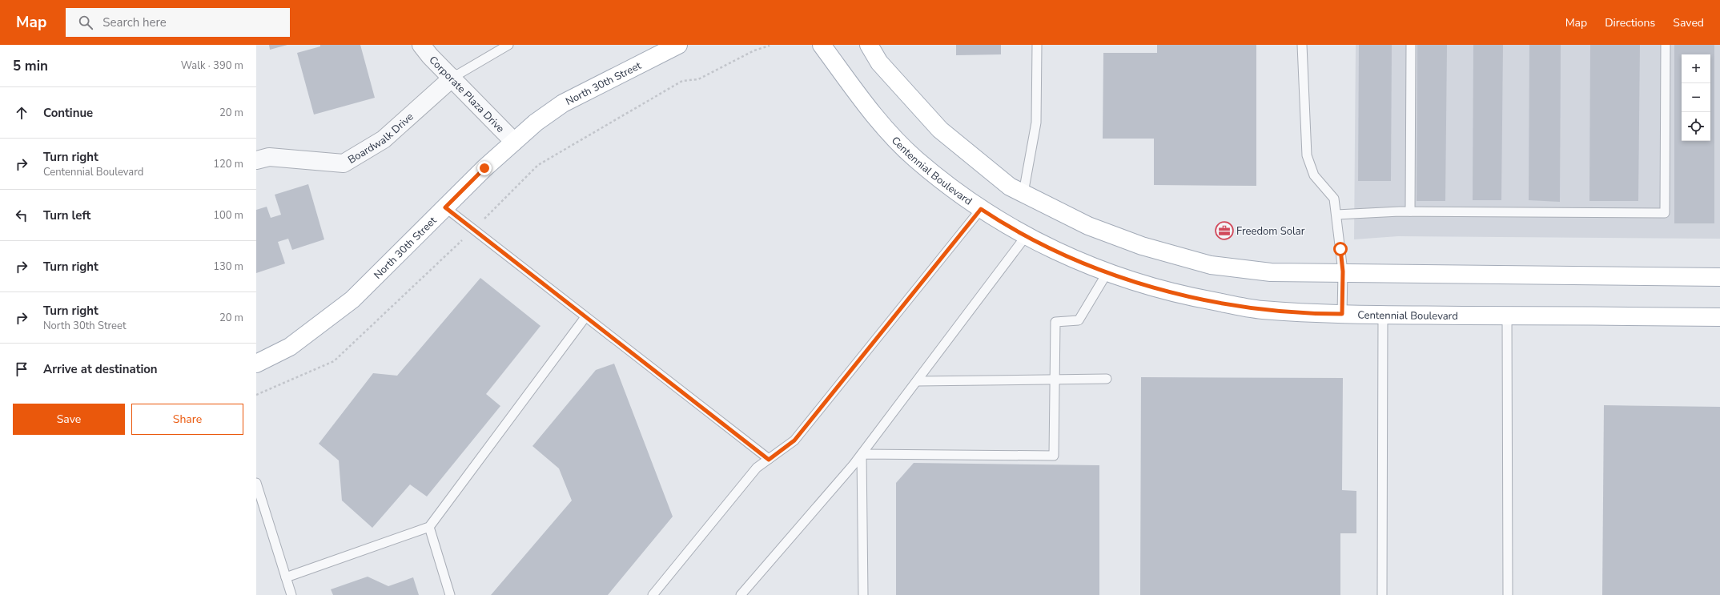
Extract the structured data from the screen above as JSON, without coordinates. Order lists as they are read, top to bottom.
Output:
{
  "streets": {
    "main road": ["North 30th Street", "Centennial Boulevard"],
    "street": ["Corporate Plaza Drive", "Boardwalk Drive"]
  },
  "crossings": [
    ["North 30th Street", "Corporate Plaza Drive"],
    ["Corporate Plaza Drive", "Boardwalk Drive"]
  ],
  "places": {
    "office": ["Freedom Solar"]
  },
  "page": {
    "header": "Map",
    "search": "Search here",
    "nav": ["Map", "Directions", "Saved"],
    "heading": ["5 min", "Walk · 390 m"],
    "map_buttons": ["+", "−"],
    "list": [
      ["Continue", "20 m"],
      ["Turn right", "Centennial Boulevard", "120 m"],
      ["Turn left", "100 m"],
      ["Turn right", "130 m"],
      ["Turn right", "North 30th Street", "20 m"],
      "Arrive at destination"
    ],
    "buttons": ["Save", "Share"]
  }
}
